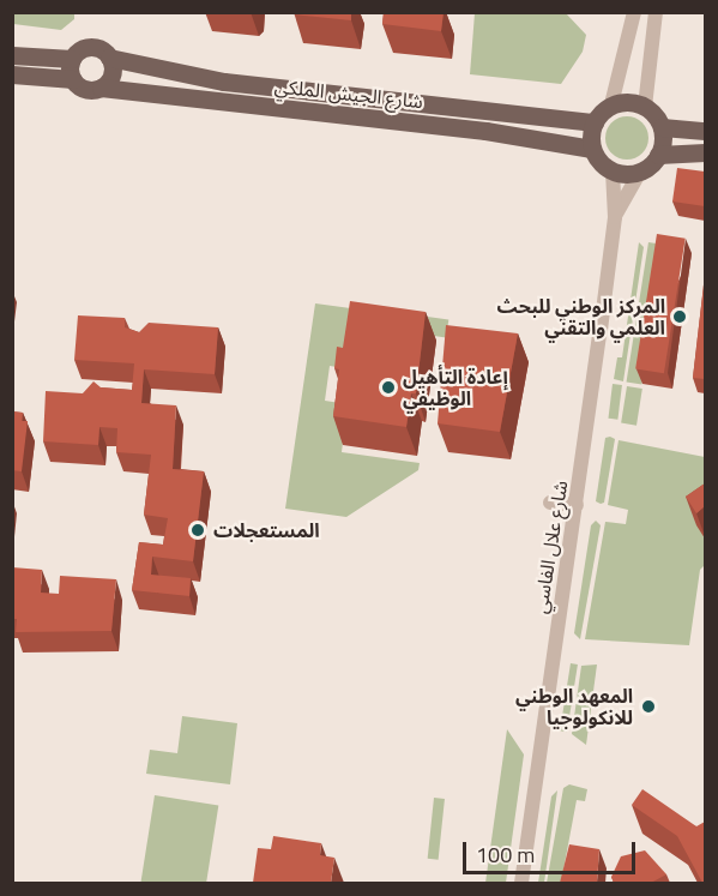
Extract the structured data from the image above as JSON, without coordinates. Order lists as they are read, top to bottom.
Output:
{
  "streets": {
    "main road": ["شارع الجيش الملكي"],
    "street": ["شارع علال الفاسي"]
  },
  "crossings": [
    ["شارع الجيش الملكي", "شارع علال الفاسي"]
  ],
  "places": [
    "المركز الوطني للبحث العلمي والتقني",
    "إعادة التأهيل الوظيفي",
    "المستعجلات",
    "المعهد الوطني للانكولوجيا"
  ],
  "scale_bar": "100 m"
}
